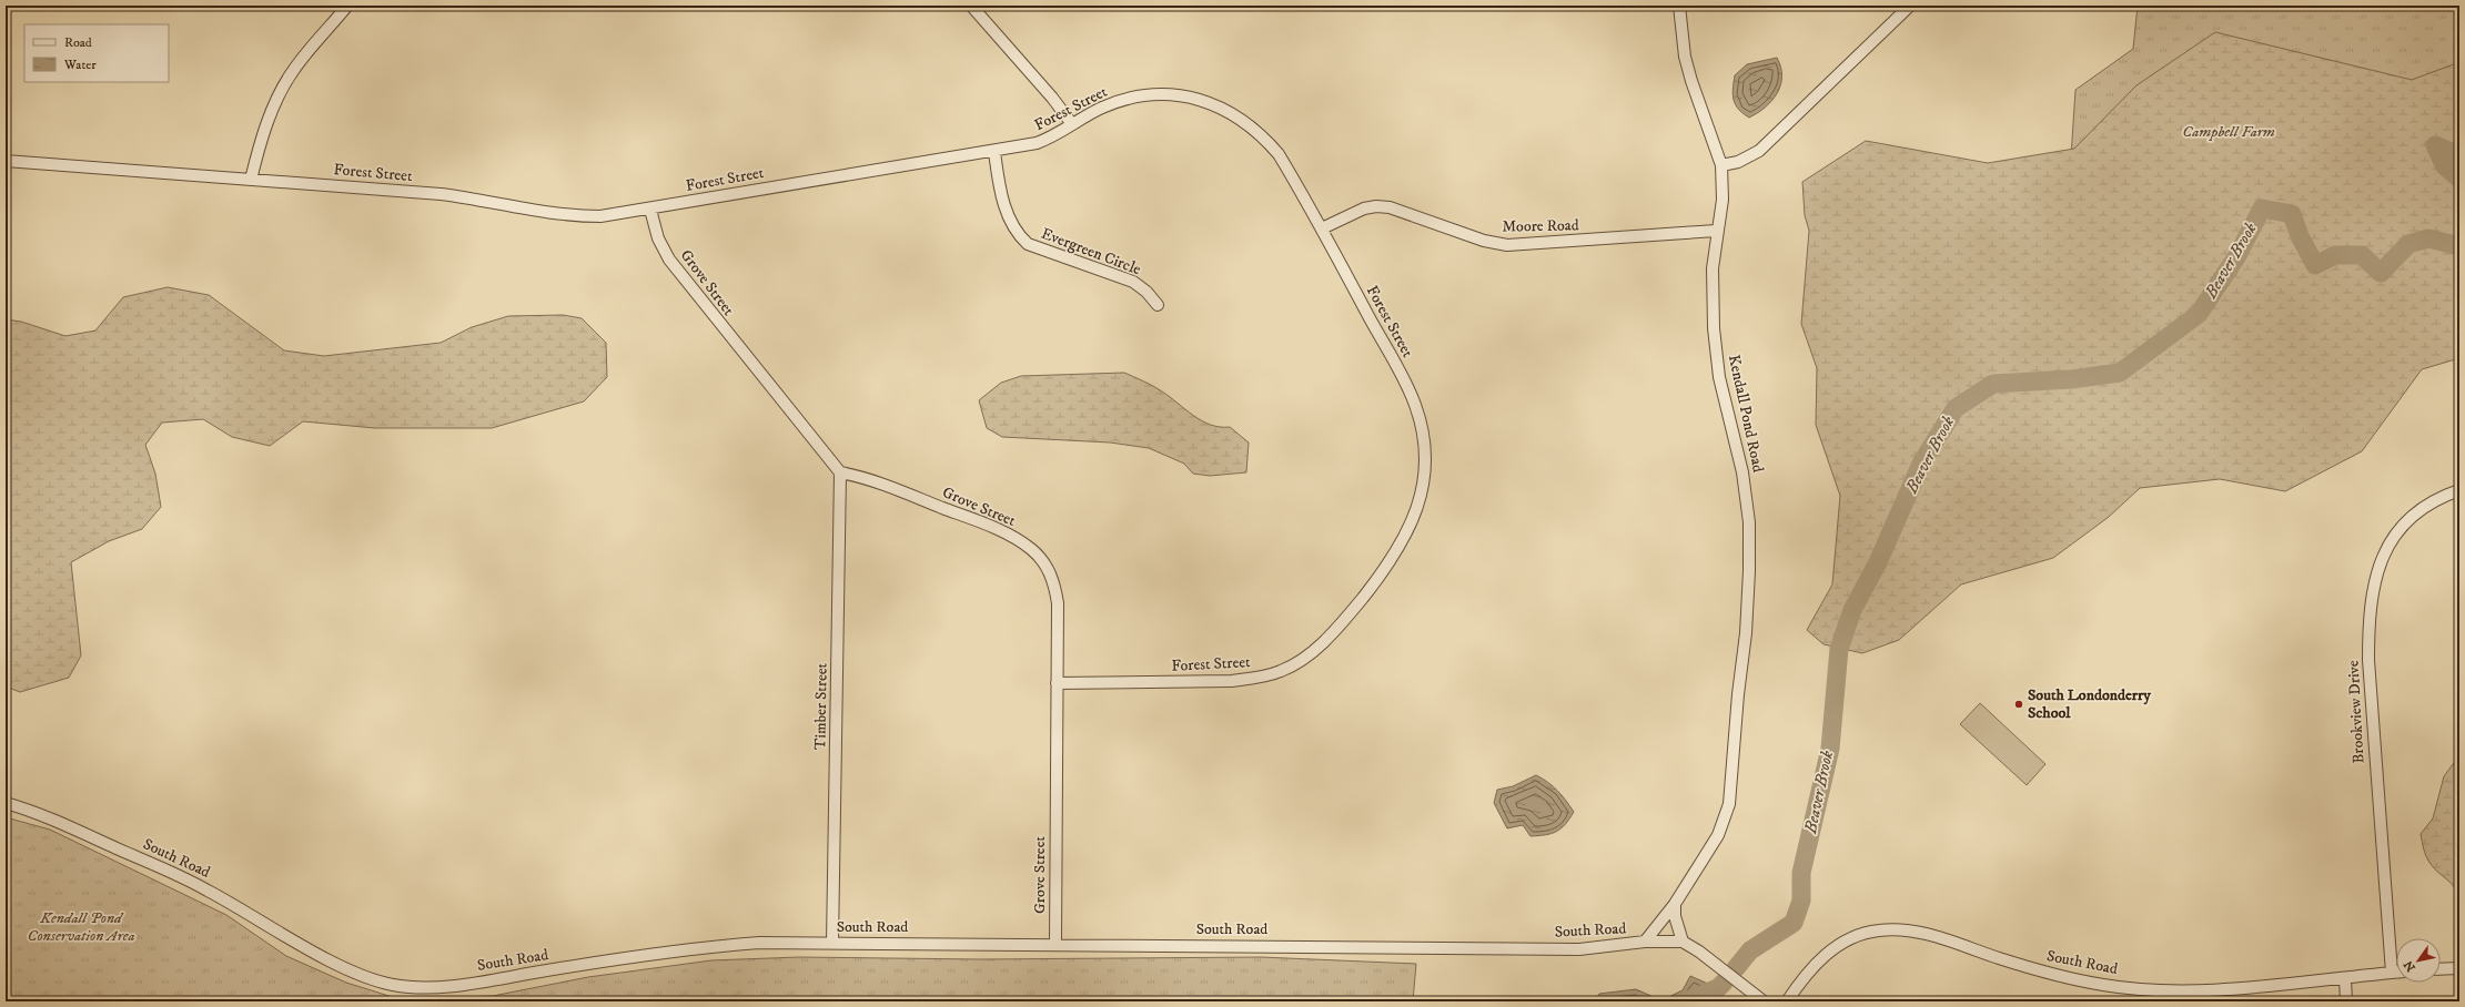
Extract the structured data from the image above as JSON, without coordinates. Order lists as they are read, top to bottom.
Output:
{
  "streets": {
    "street": [
      "Forest Street",
      "Moore Road",
      "Evergreen Circle",
      "Grove Street",
      "Kendall Pond Road",
      "Timber Street",
      "Brookview Drive",
      "South Road"
    ]
  },
  "crossings": [
    ["Forest Street", "Moore Road"],
    ["Forest Street", "Evergreen Circle"],
    ["Forest Street", "Grove Street"],
    ["Moore Road", "Kendall Pond Road"],
    ["Grove Street", "Timber Street"],
    ["Grove Street", "South Road"],
    ["Kendall Pond Road", "South Road"],
    ["Timber Street", "South Road"],
    ["Brookview Drive", "South Road"]
  ],
  "water": ["Beaver Brook"],
  "parks": ["Campbell Farm", "Kendall Pond Conservation Area"],
  "places": ["South Londonderry School"],
  "legend": ["Road", "Water"],
  "north": "bottom left"
}
